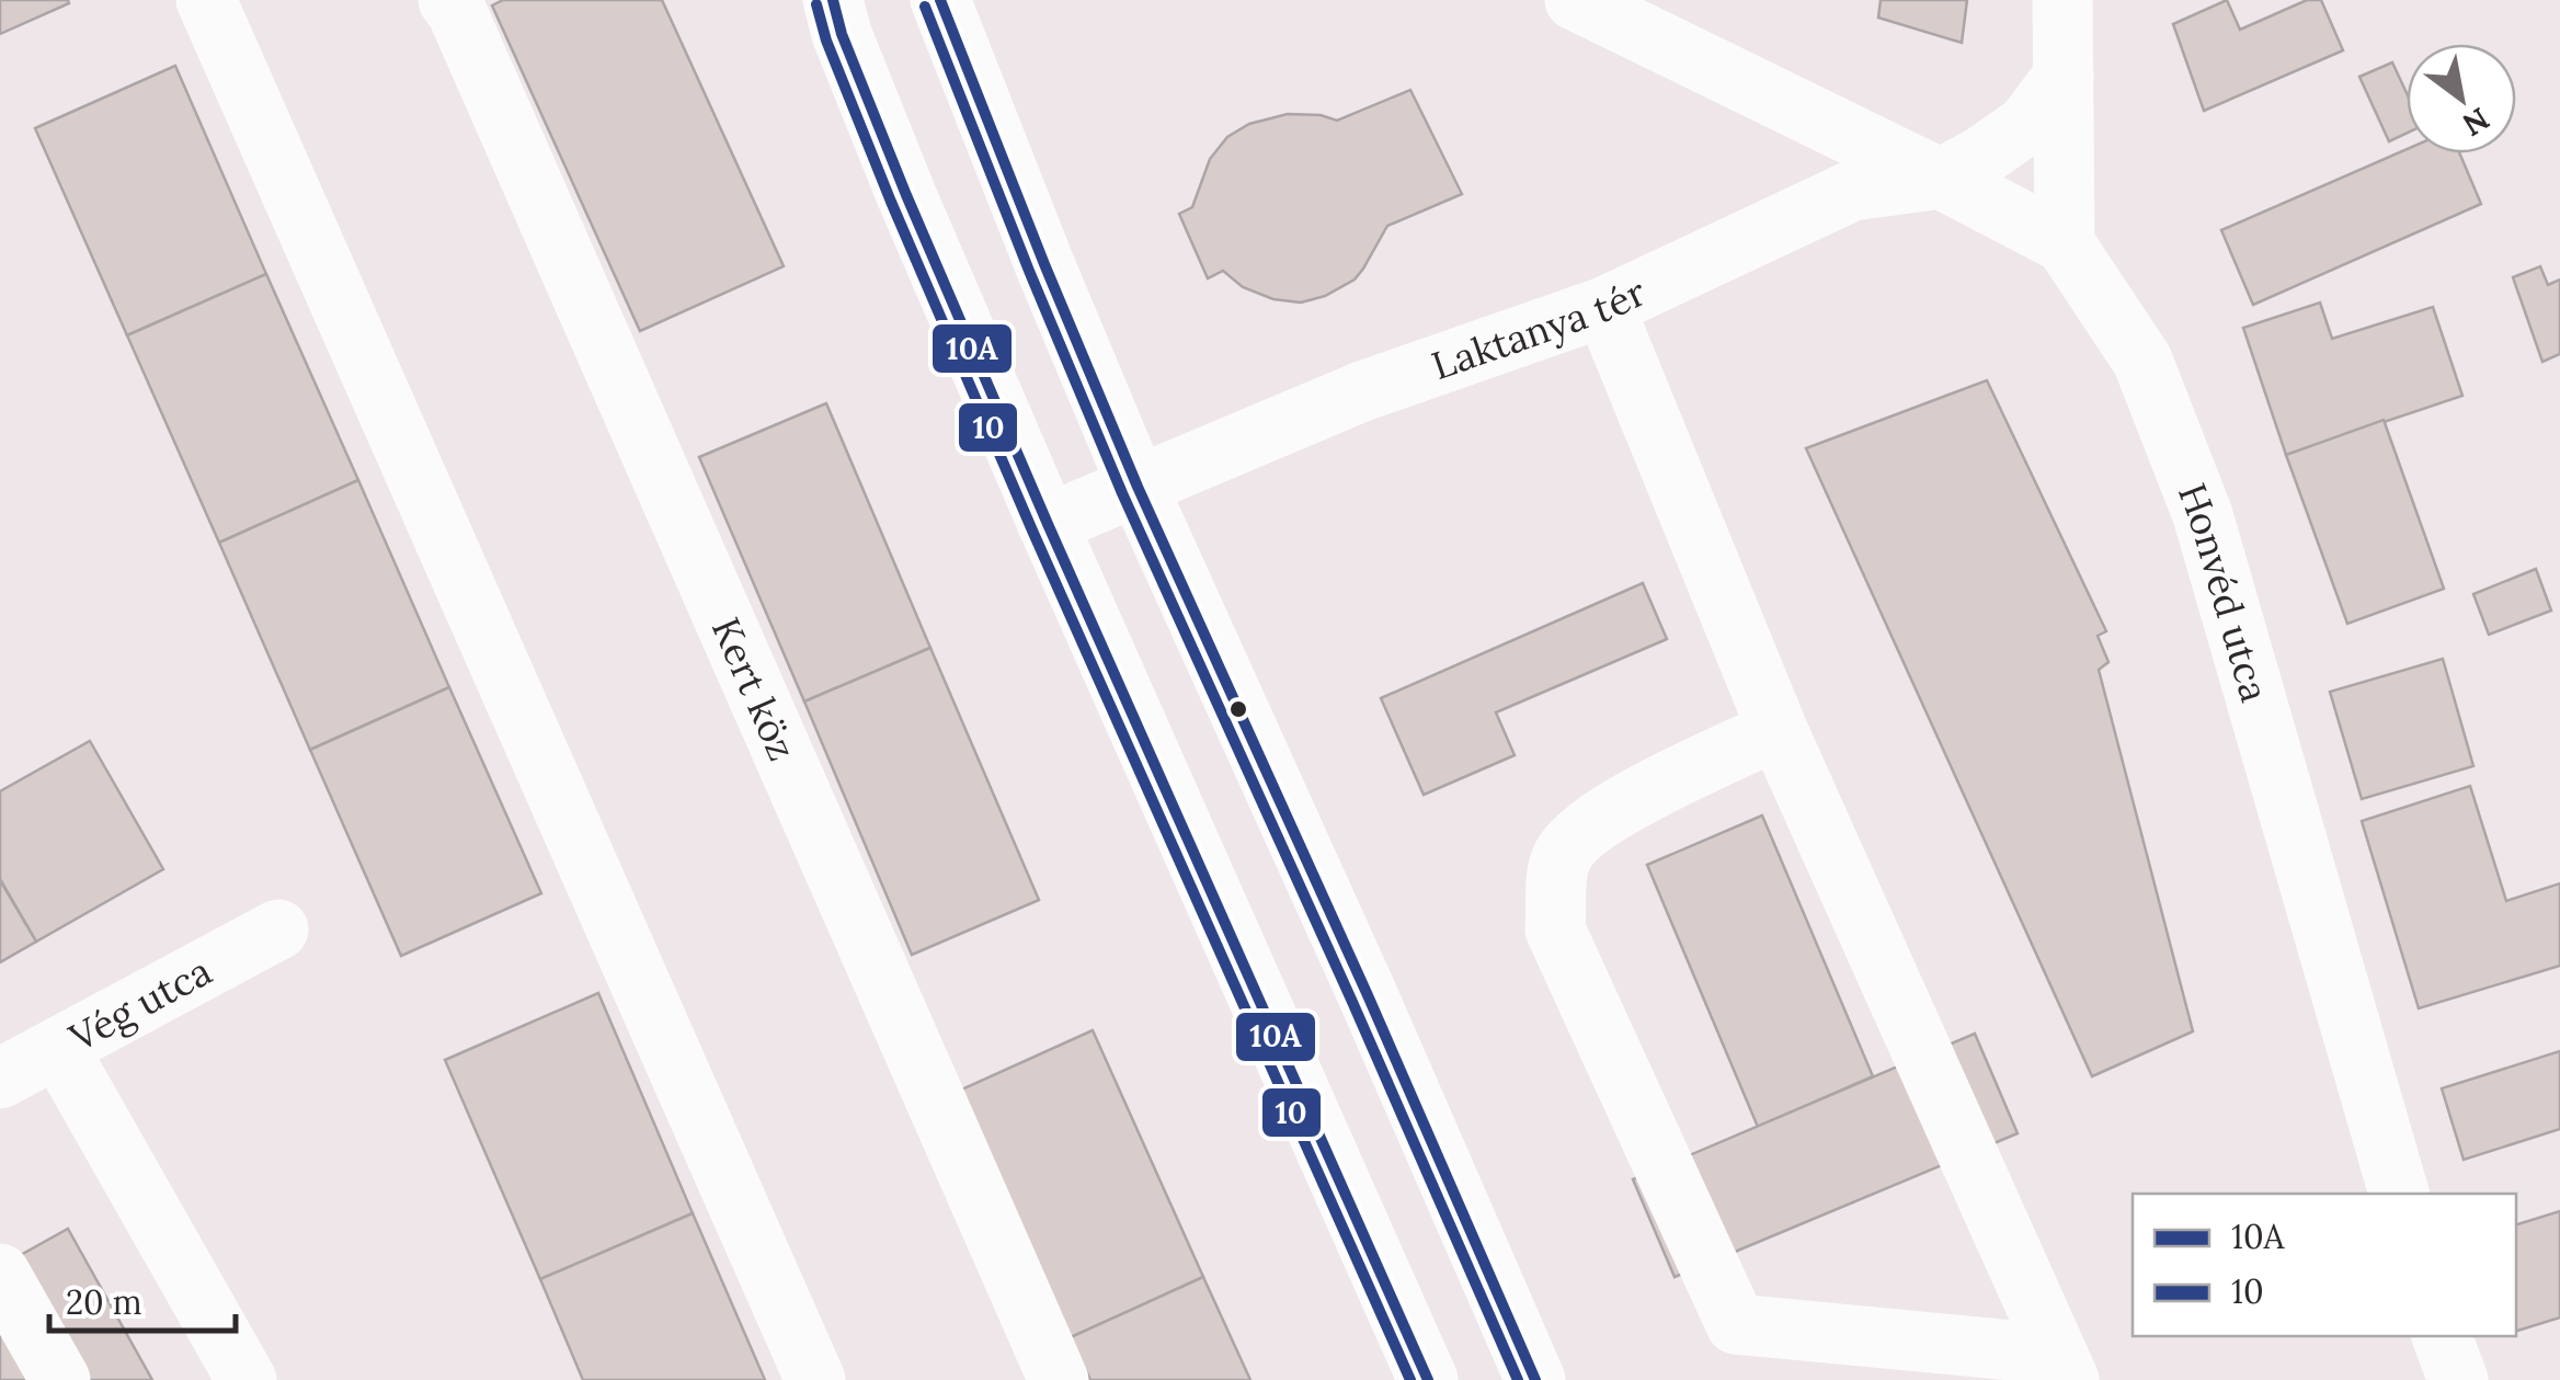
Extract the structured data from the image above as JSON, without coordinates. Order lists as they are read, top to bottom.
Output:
{
  "streets": {
    "street": [
      "Laktanya tér",
      "Honvéd utca",
      "Kert köz",
      "Vég utca"
    ]
  },
  "lines": ["transit line 10A", "transit line 10"],
  "legend": ["10A", "10"],
  "scale_bar": "20 m",
  "north": "bottom right"
}
